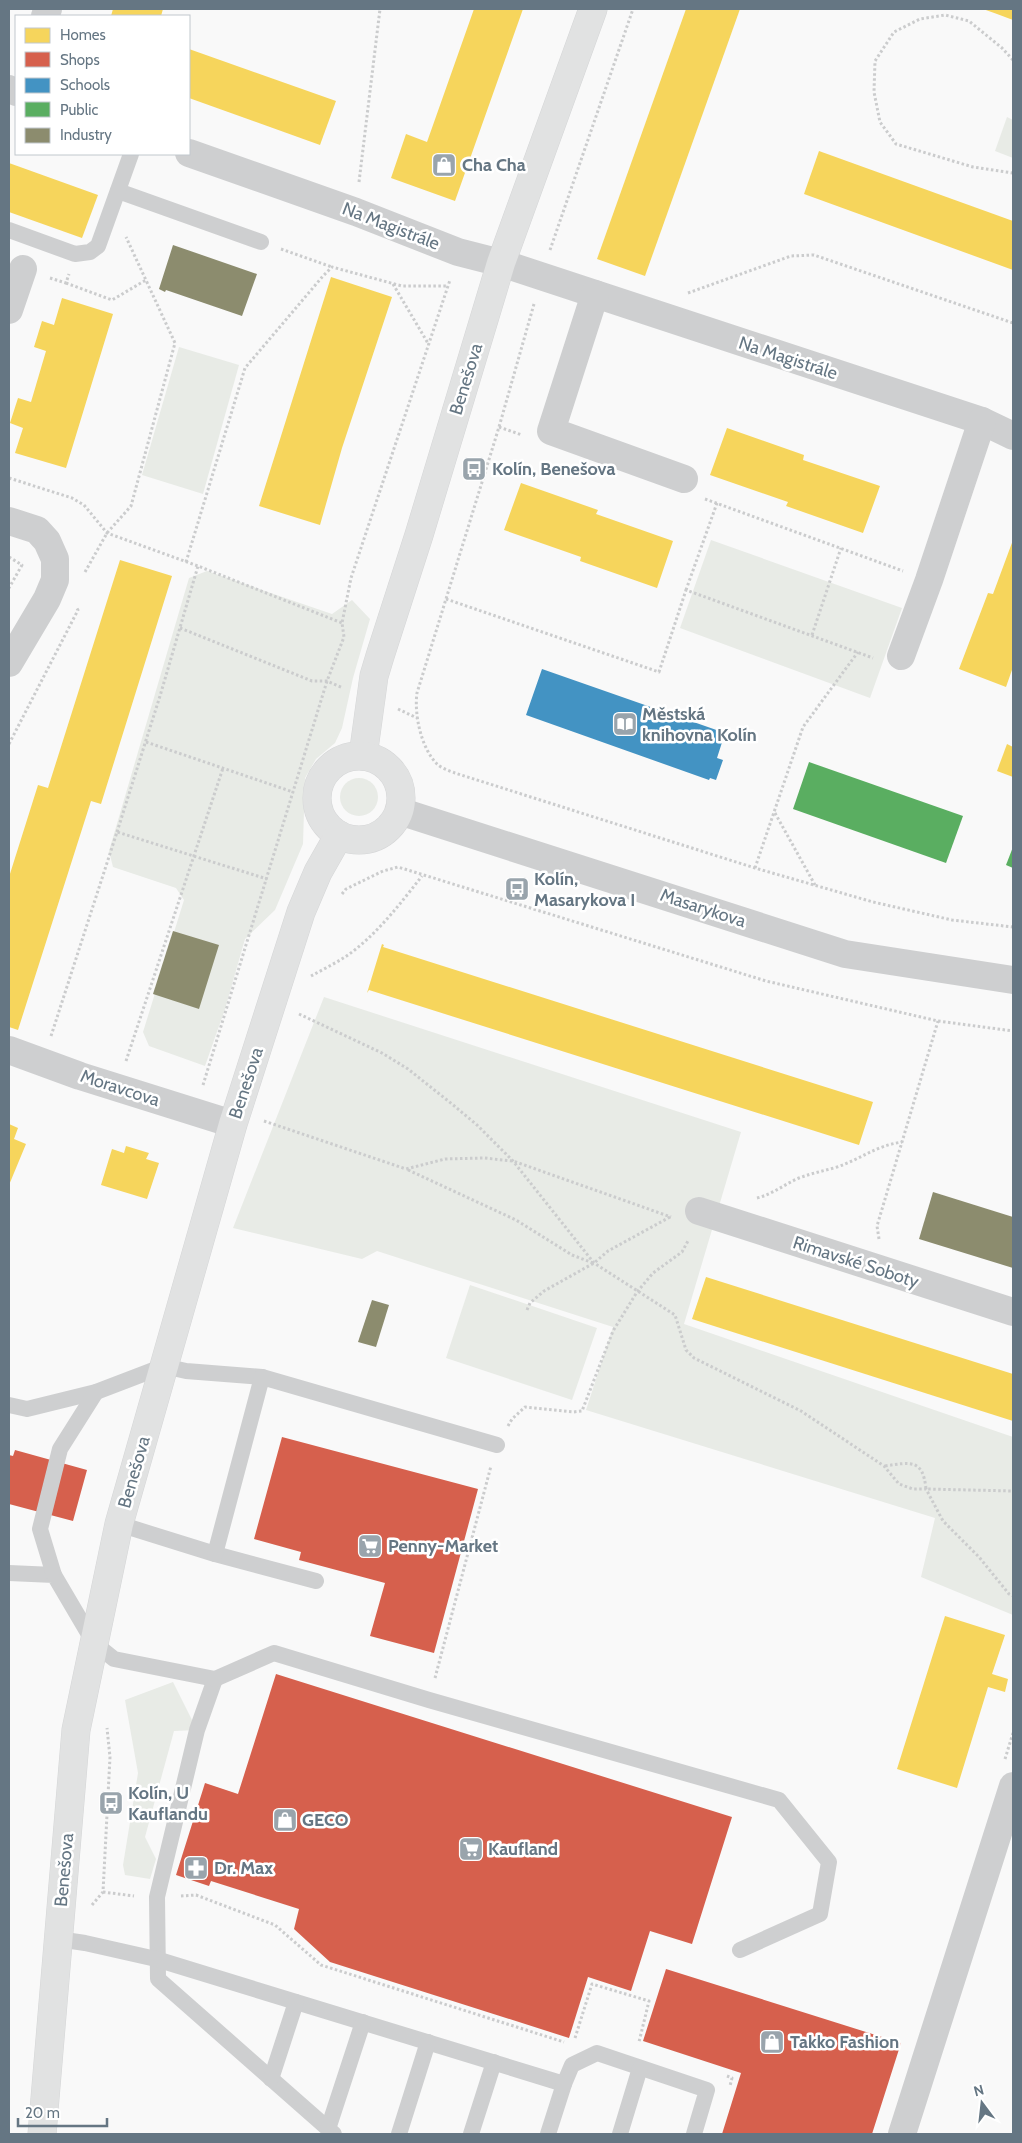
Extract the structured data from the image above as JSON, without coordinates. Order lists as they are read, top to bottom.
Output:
{
  "streets": {
    "street": [
      "Na Magistrále",
      "Benešova",
      "Masarykova",
      "Moravcova",
      "Rimavské Soboty"
    ]
  },
  "crossings": [
    ["Na Magistrále", "Benešova"],
    ["Benešova", "Masarykova"],
    ["Benešova", "Moravcova"]
  ],
  "places": {
    "shop": ["Cha Cha", "GECO", "Takko Fashion"],
    "bus stop": ["Kolín, Benešova", "Kolín, Masarykova I", "Kolín, U Kauflandu"],
    "library": ["Městská knihovna Kolín"],
    "supermarket": ["Penny-Market", "Kaufland"],
    "pharmacy": ["Dr. Max"]
  },
  "legend": [
    "Homes",
    "Shops",
    "Schools",
    "Public",
    "Industry"
  ],
  "scale_bar": "20 m",
  "north": "top"
}
